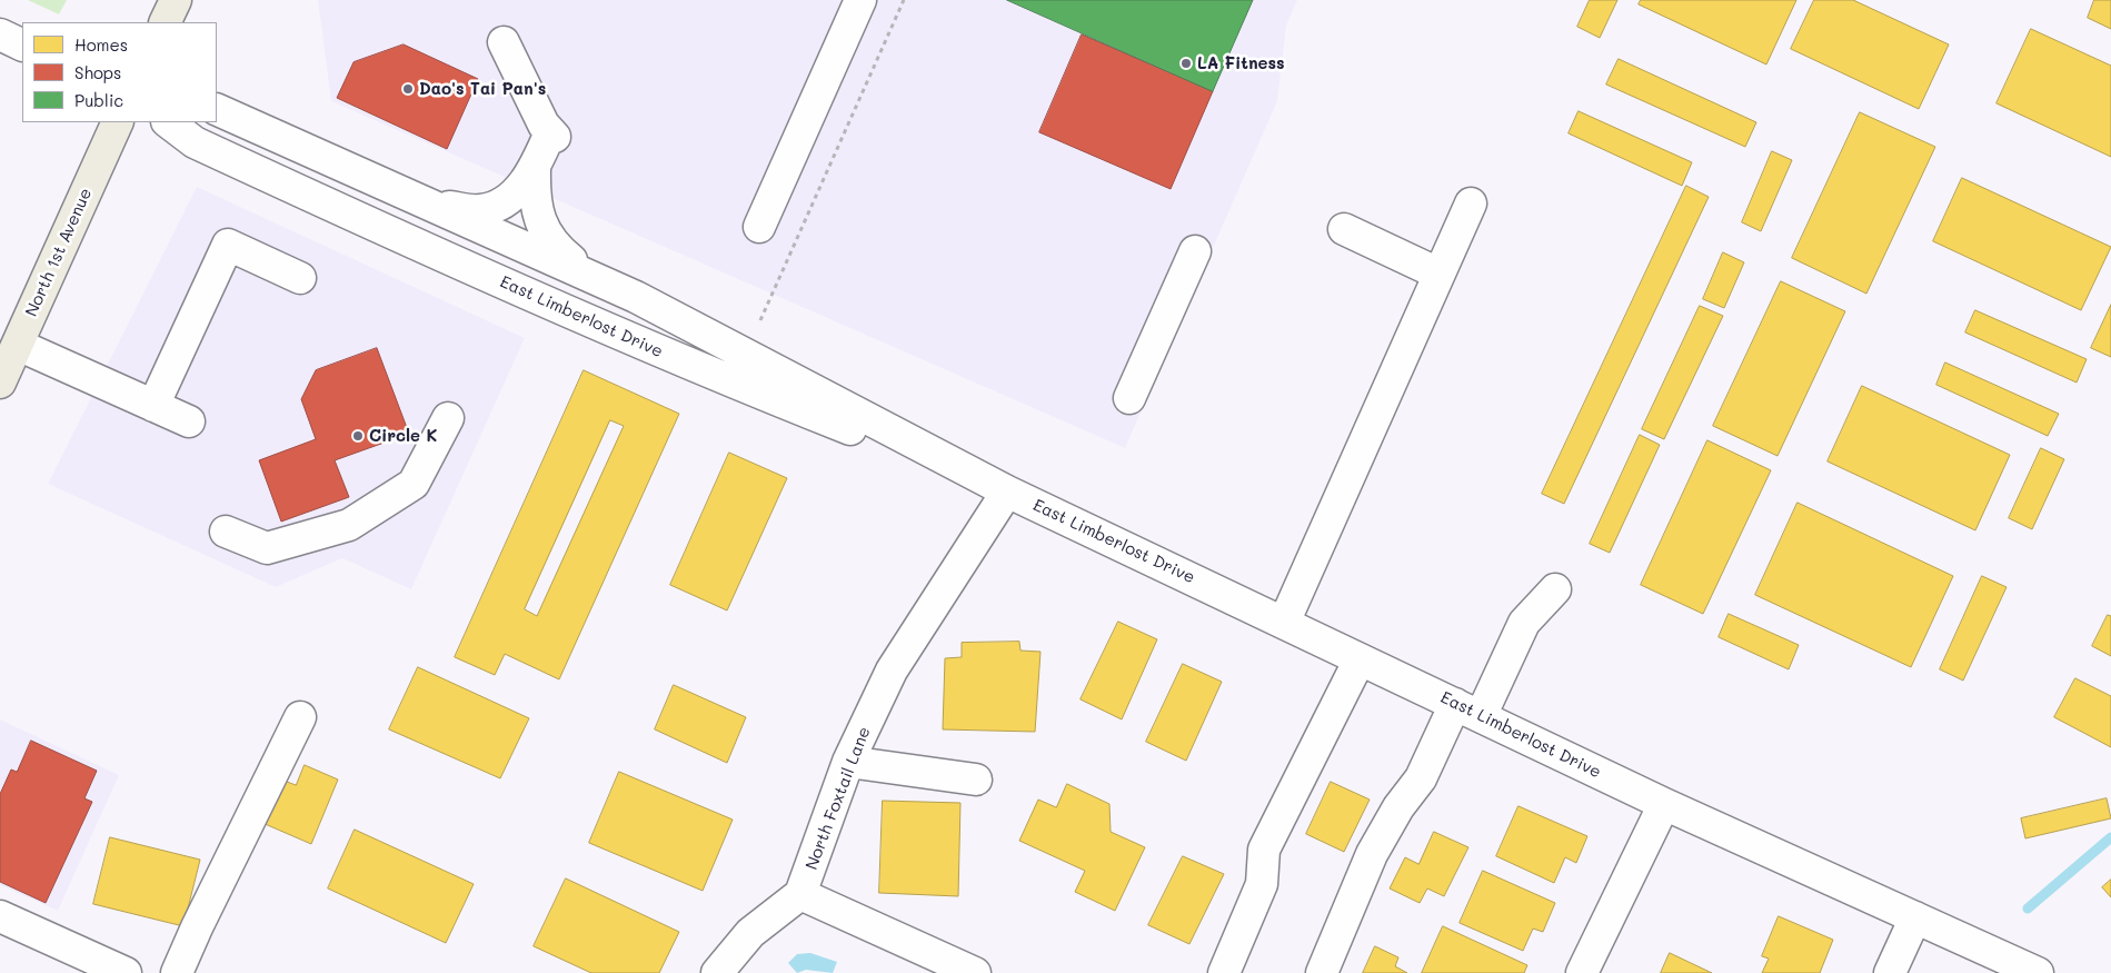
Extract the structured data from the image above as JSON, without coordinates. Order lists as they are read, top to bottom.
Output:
{
  "streets": {
    "main road": ["North 1st Avenue"],
    "street": ["East Limberlost Drive", "North Foxtail Lane"]
  },
  "crossings": [
    ["East Limberlost Drive", "North Foxtail Lane"]
  ],
  "places": ["LA Fitness", "Dao's Tai Pan's", "Circle K"],
  "legend": ["Homes", "Shops", "Public"]
}
